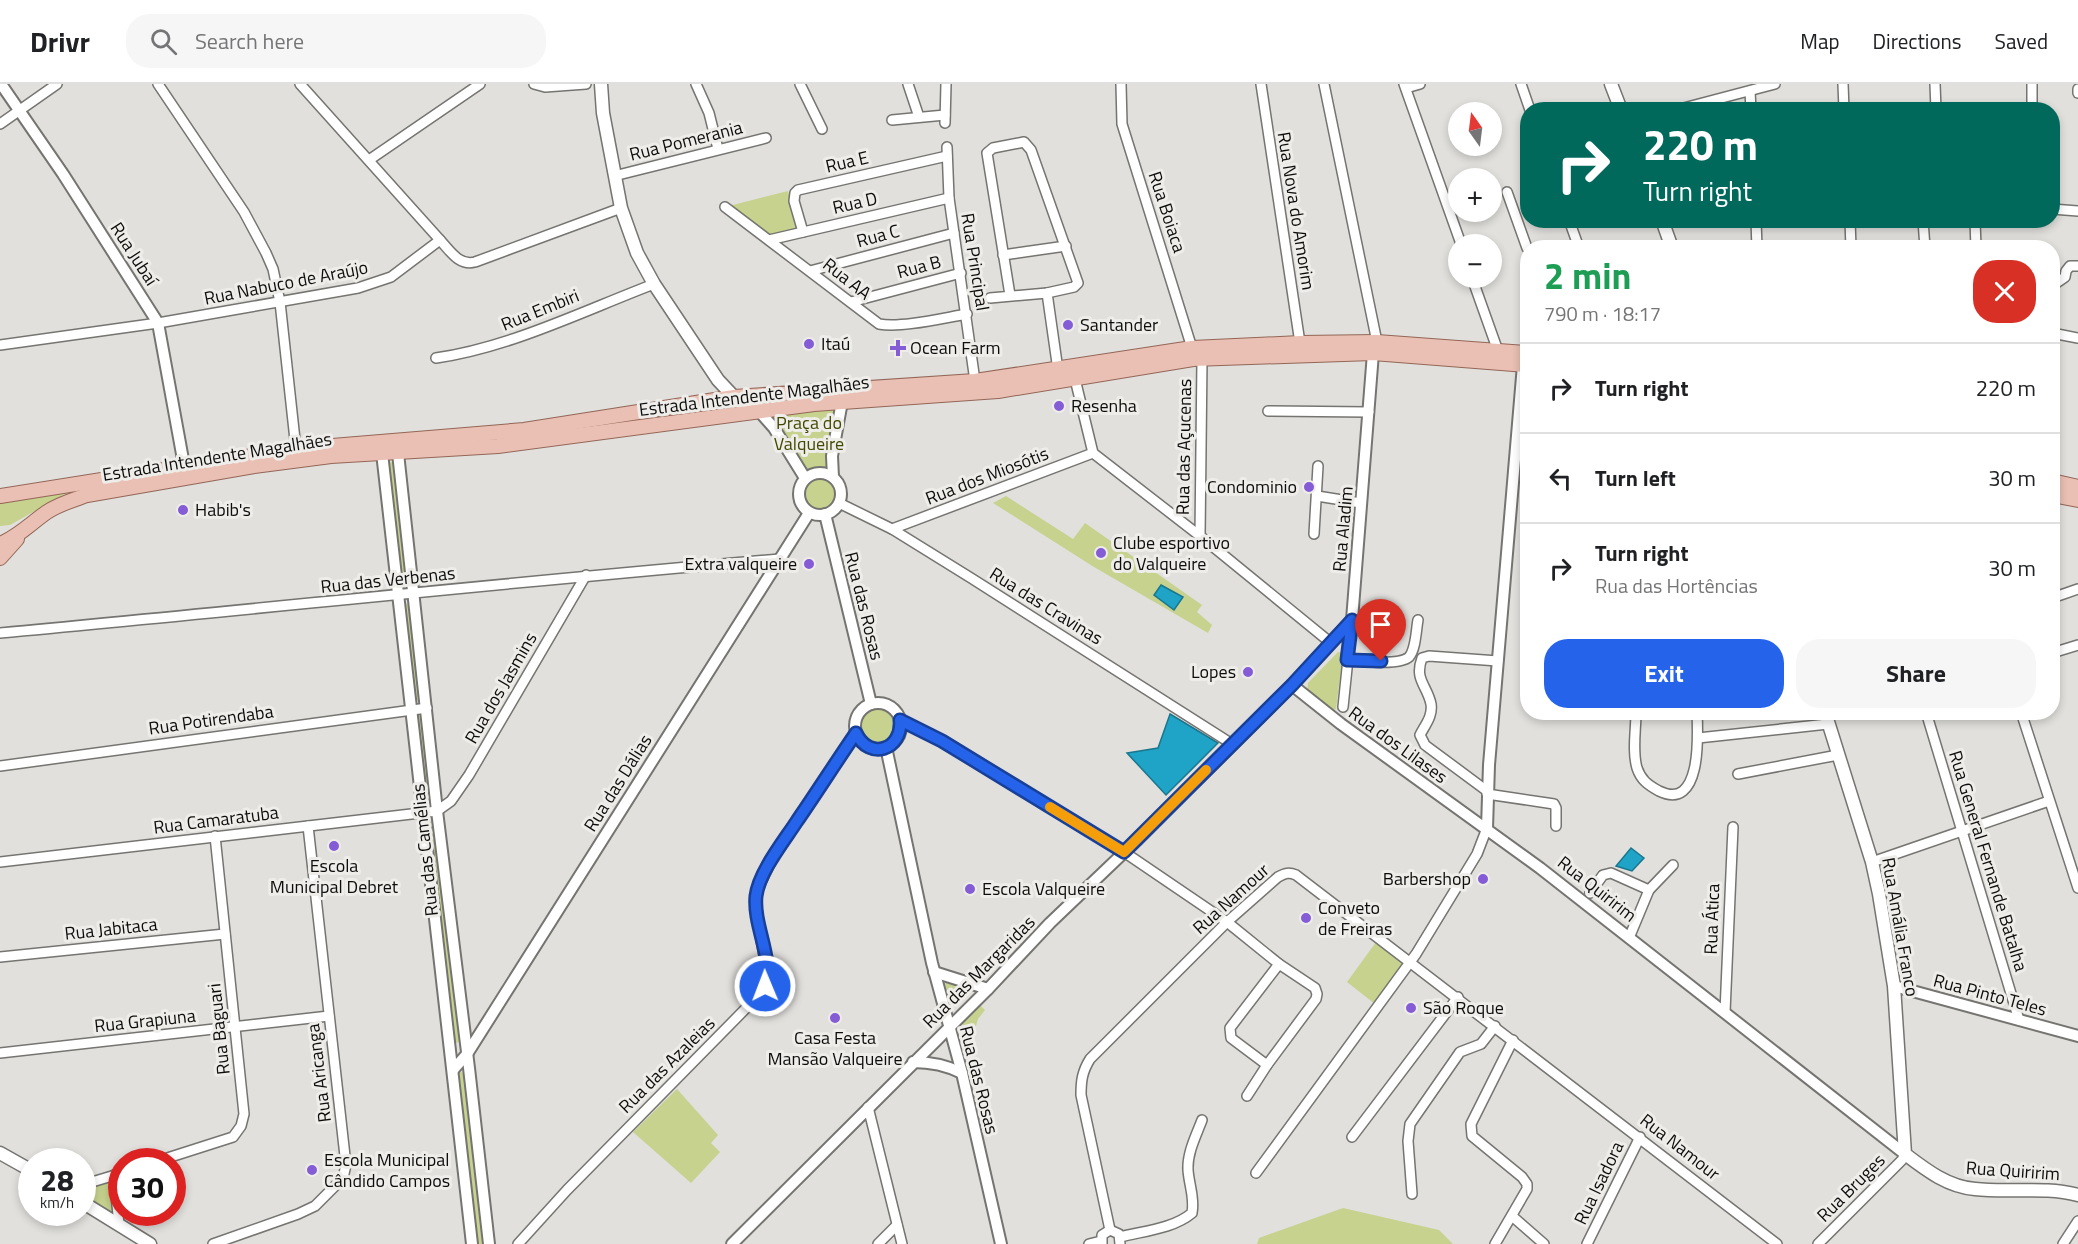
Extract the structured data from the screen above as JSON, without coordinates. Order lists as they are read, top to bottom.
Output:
{
  "streets": {
    "main road": ["Estrada Intendente Magalhães", "Rua Quiririm", "Rua Amália Franco"],
    "street": [
      "Rua Pomerania",
      "Rua E",
      "Rua D",
      "Rua Nova do Amorim",
      "Rua Boiaca",
      "Rua C",
      "Rua Jubaí",
      "Rua Principal",
      "Rua B",
      "Rua AA",
      "Rua Nabuco de Araújo",
      "Rua Embiri",
      "Rua das Açucenas",
      "Rua dos Miosótis",
      "Rua Aladim",
      "Rua das Verbenas",
      "Rua das Rosas",
      "Rua das Cravinas",
      "Rua dos Jasmins",
      "Rua Potirendaba",
      "Rua dos Lilases",
      "Rua das Dálias",
      "Rua Camaratuba",
      "Rua das Camélias",
      "Rua General Fernande Batalha",
      "Rua Namour",
      "Rua Ática",
      "Rua Jabitaca",
      "Rua das Margaridas",
      "Rua Pinto Teles",
      "Rua Grapiuna",
      "Rua Baguari",
      "Rua das Azaleias",
      "Rua Aricanga",
      "Rua Isadora",
      "Rua Bruges"
    ]
  },
  "crossings": [
    ["Rua E", "Rua D"],
    ["Rua E", "Rua Principal"],
    ["Rua D", "Rua Principal"],
    ["Rua D", "Rua AA"],
    ["Rua Nova do Amorim", "Estrada Intendente Magalhães"],
    ["Rua Boiaca", "Estrada Intendente Magalhães"],
    ["Rua C", "Rua Principal"],
    ["Rua C", "Rua AA"],
    ["Rua Jubaí", "Rua Nabuco de Araújo"],
    ["Rua Jubaí", "Estrada Intendente Magalhães"],
    ["Rua Principal", "Rua B"],
    ["Rua Principal", "Rua AA"],
    ["Rua Principal", "Estrada Intendente Magalhães"],
    ["Rua B", "Rua AA"],
    ["Estrada Intendente Magalhães", "Rua das Açucenas"],
    ["Estrada Intendente Magalhães", "Rua Aladim"],
    ["Estrada Intendente Magalhães", "Rua das Camélias"],
    ["Rua dos Miosótis", "Rua das Cravinas"],
    ["Rua Aladim", "Rua das Margaridas"],
    ["Rua das Verbenas", "Rua dos Jasmins"],
    ["Rua das Verbenas", "Rua das Dálias"],
    ["Rua das Verbenas", "Rua das Camélias"],
    ["Rua das Rosas", "Rua das Cravinas"],
    ["Rua das Rosas", "Rua das Dálias"],
    ["Rua das Rosas", "Rua das Margaridas"],
    ["Rua das Rosas", "Rua das Azaleias"],
    ["Rua das Cravinas", "Rua das Dálias"],
    ["Rua das Cravinas", "Rua das Margaridas"],
    ["Rua dos Jasmins", "Rua Camaratuba"],
    ["Rua dos Jasmins", "Rua das Camélias"],
    ["Rua Potirendaba", "Rua das Camélias"],
    ["Rua dos Lilases", "Rua Quiririm"],
    ["Rua dos Lilases", "Rua das Margaridas"],
    ["Rua das Dálias", "Rua das Camélias"],
    ["Rua Camaratuba", "Rua das Camélias"],
    ["Rua Camaratuba", "Rua Baguari"],
    ["Rua Camaratuba", "Rua Aricanga"],
    ["Rua General Fernande Batalha", "Rua Pinto Teles"],
    ["Rua Quiririm", "Rua Ática"],
    ["Rua Quiririm", "Rua Amália Franco"],
    ["Rua Quiririm", "Rua Bruges"],
    ["Rua Namour", "Rua Isadora"],
    ["Rua Amália Franco", "Rua Pinto Teles"],
    ["Rua Amália Franco", "Rua Bruges"],
    ["Rua Jabitaca", "Rua Baguari"],
    ["Rua Grapiuna", "Rua Baguari"],
    ["Rua Grapiuna", "Rua Aricanga"]
  ],
  "parks": ["Praça do Valqueire"],
  "places": {
    "other": [
      "Santander",
      "Itaú",
      "Resenha",
      "Condominio",
      "Habib's",
      "Clube esportivo do Valqueire",
      "Extra valqueire",
      "Lopes",
      "Escola Municipal Debret",
      "Barbershop",
      "Escola Valqueire",
      "Conveto de Freiras",
      "São Roque",
      "Casa Festa Mansão Valqueire",
      "Escola Municipal Cândido Campos"
    ],
    "health": ["Ocean Farm"]
  },
  "north": "top",
  "page": {
    "header": "Drivr",
    "search": "Search here",
    "nav": ["Map", "Directions", "Saved"],
    "map_buttons": ["+", "−"],
    "turn": ["220 m", "Turn right"],
    "heading": ["2 min", "790 m · 18:17"],
    "list": [
      {
        "name": "Turn right",
        "value": "220 m"
      },
      {
        "name": "Turn left",
        "value": "30 m"
      },
      {
        "name": "Turn right",
        "note": "Rua das Hortências",
        "value": "30 m"
      }
    ],
    "buttons": ["Exit", "Share"],
    "speed": "28 km/h",
    "limit": "30"
  }
}
